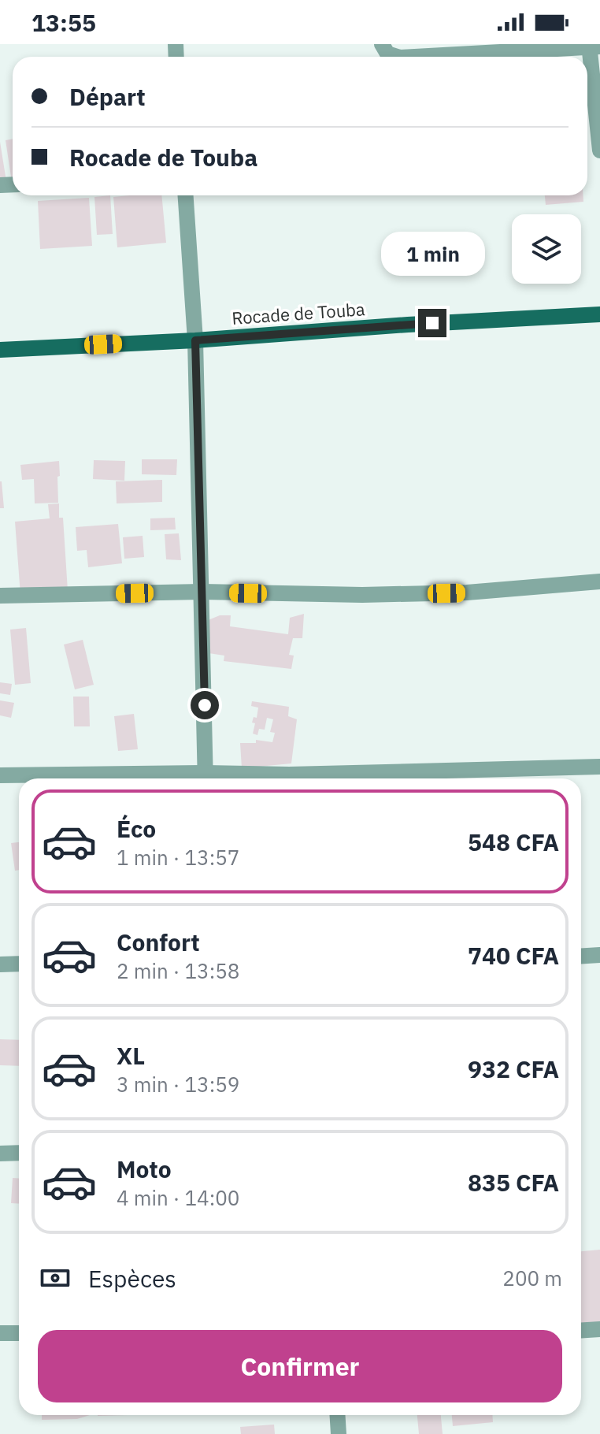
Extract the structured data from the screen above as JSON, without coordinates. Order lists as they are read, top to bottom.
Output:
{
  "streets": {
    "main road": ["Rocade de Touba"]
  },
  "page": {
    "status": "13:55",
    "banner": ["Départ", "Rocade de Touba"],
    "bubble": "1 min",
    "list": [
      {
        "name": "Éco",
        "note": "1 min · 13:57",
        "value": "548 CFA"
      },
      {
        "name": "Confort",
        "note": "2 min · 13:58",
        "value": "740 CFA"
      },
      {
        "name": "XL",
        "note": "3 min · 13:59",
        "value": "932 CFA"
      },
      {
        "name": "Moto",
        "note": "4 min · 14:00",
        "value": "835 CFA"
      }
    ],
    "pay": ["Espèces", "200 m"],
    "buttons": "Confirmer"
  }
}
